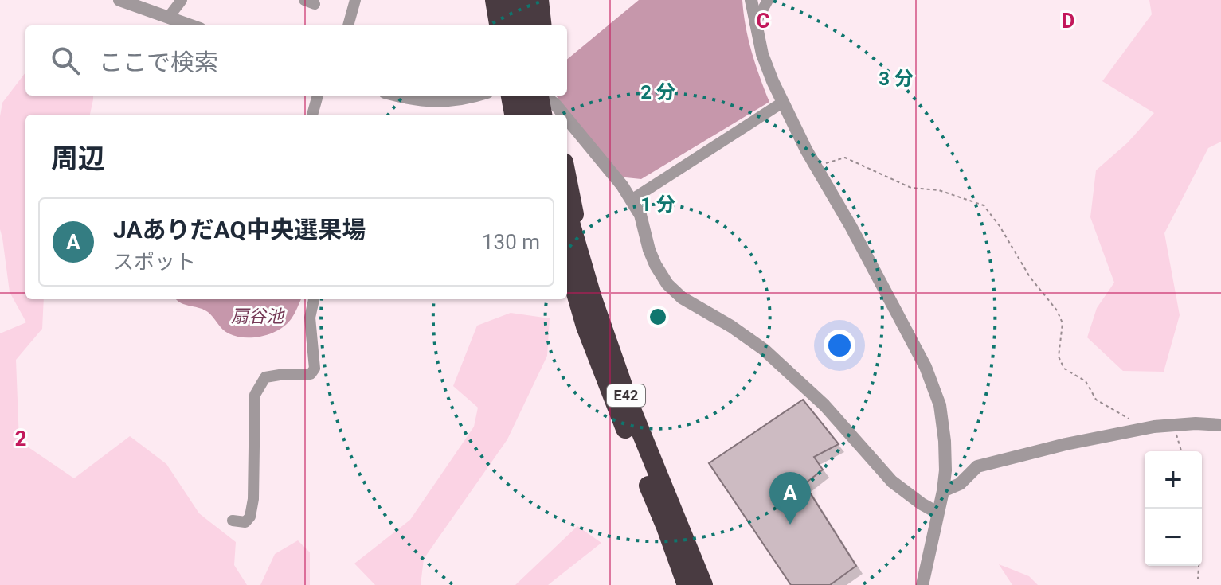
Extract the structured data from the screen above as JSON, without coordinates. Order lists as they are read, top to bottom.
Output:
{
  "streets": {
    "highway": ["E42"]
  },
  "water": ["扇谷池"],
  "page": {
    "search": "ここで検索",
    "heading": "周辺",
    "list": [
      {
        "mark": "A",
        "name": "JAありだAQ中央選果場",
        "note": "スポット",
        "value": "130 m"
      }
    ],
    "map_buttons": ["+", "−"],
    "pins": "A"
  },
  "grid": {
    "columns": ["C", "D"],
    "rows": ["2"]
  },
  "rings": ["3 分", "2 分", "1 分"]
}
